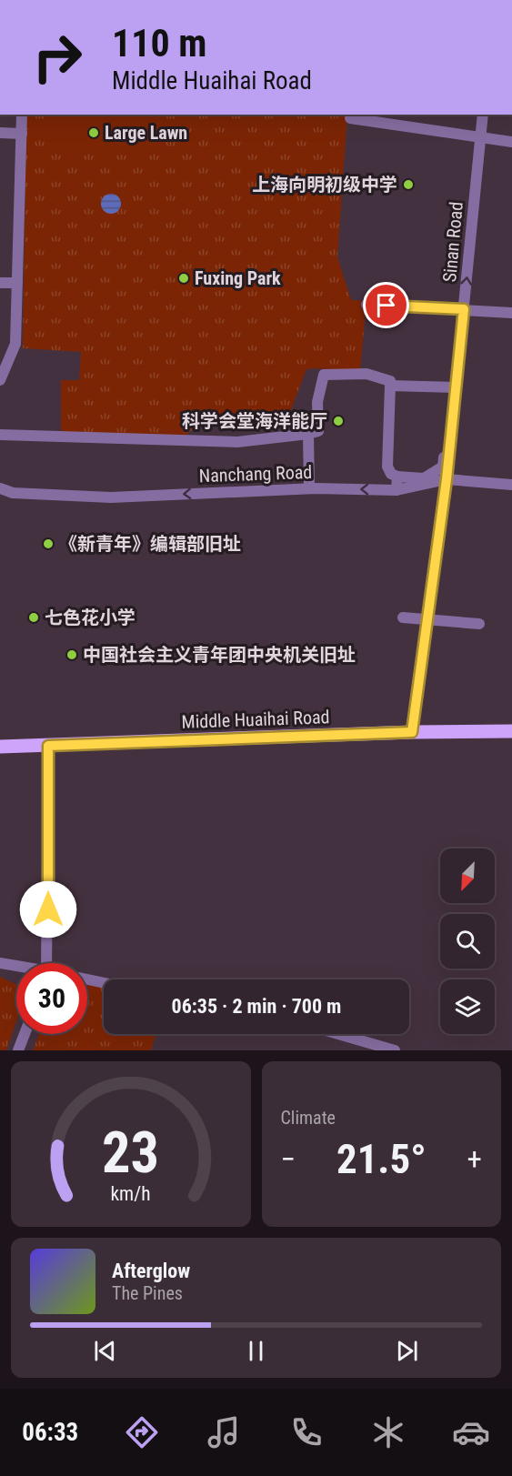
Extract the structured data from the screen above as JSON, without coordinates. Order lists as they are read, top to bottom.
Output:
{
  "streets": {
    "main road": ["Middle Huaihai Road"],
    "street": ["Sinan Road", "Nanchang Road"]
  },
  "crossings": [
    ["Sinan Road", "Nanchang Road"],
    ["Sinan Road", "Middle Huaihai Road"]
  ],
  "places": [
    "Large Lawn",
    "上海向明初级中学",
    "Fuxing Park",
    "科学会堂海洋能厅",
    "《新青年》编辑部旧址",
    "七色花小学",
    "中国社会主义青年团中央机关旧址"
  ],
  "north": "bottom left",
  "page": {
    "turn": ["110 m", "Middle Huaihai Road"],
    "limit": "30",
    "trip": "06:35 · 2 min · 700 m",
    "tile": "Climate",
    "heat": ["−", "21.5°", "+"],
    "song": ["Afterglow", "The Pines"],
    "tabs": "06:33",
    "gauge": ["23", "km/h"]
  }
}
